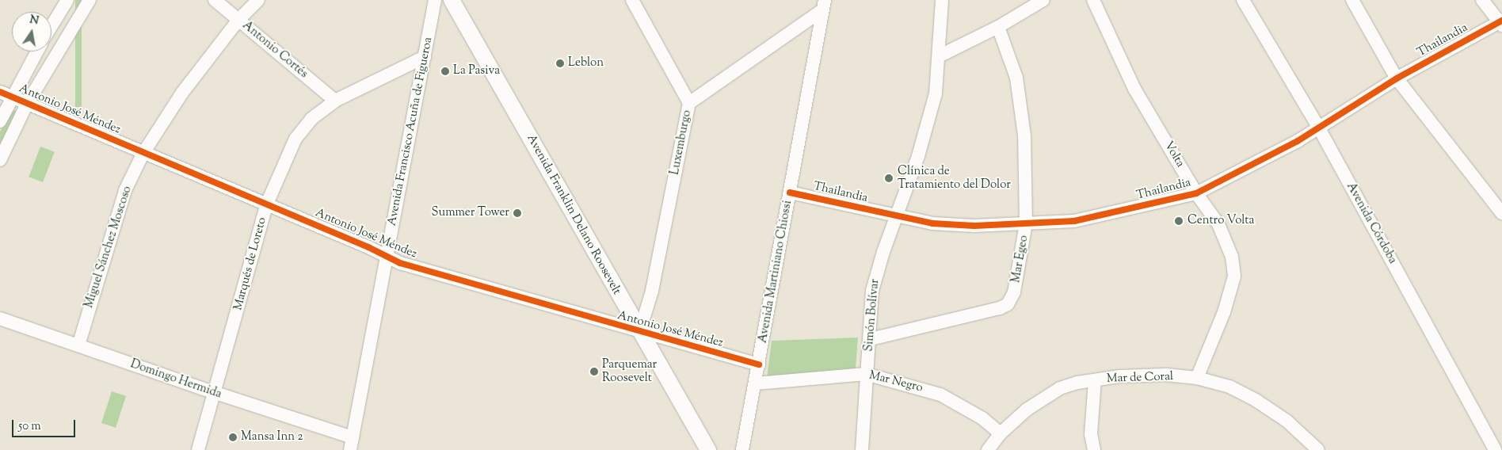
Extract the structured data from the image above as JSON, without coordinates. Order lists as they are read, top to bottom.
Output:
{
  "streets": {
    "main road": ["Avenida Franklin Delano Roosevelt"],
    "street": [
      "Thailandia",
      "Antonio Cortés",
      "Antonio José Méndez",
      "Avenida Francisco Acuña de Figueroa",
      "Luxemburgo",
      "Volta",
      "Avenida Córdoba",
      "Miguel Sánchez Moscoso",
      "Mar Egeo",
      "Marqués de Loreto",
      "Avenida Martiniano Chiossi",
      "Simón Bolívar",
      "Mar de Coral",
      "Domingo Hermida",
      "Mar Negro"
    ]
  },
  "crossings": [
    ["Thailandia", "Volta"],
    ["Thailandia", "Avenida Córdoba"],
    ["Thailandia", "Mar Egeo"],
    ["Thailandia", "Avenida Martiniano Chiossi"],
    ["Thailandia", "Simón Bolívar"],
    ["Antonio Cortés", "Miguel Sánchez Moscoso"],
    ["Antonio Cortés", "Marqués de Loreto"],
    ["Antonio José Méndez", "Avenida Francisco Acuña de Figueroa"],
    ["Antonio José Méndez", "Luxemburgo"],
    ["Antonio José Méndez", "Avenida Franklin Delano Roosevelt"],
    ["Antonio José Méndez", "Miguel Sánchez Moscoso"],
    ["Antonio José Méndez", "Marqués de Loreto"],
    ["Antonio José Méndez", "Avenida Martiniano Chiossi"],
    ["Avenida Francisco Acuña de Figueroa", "Marqués de Loreto"],
    ["Avenida Francisco Acuña de Figueroa", "Domingo Hermida"],
    ["Luxemburgo", "Avenida Franklin Delano Roosevelt"],
    ["Luxemburgo", "Avenida Martiniano Chiossi"],
    ["Volta", "Mar de Coral"],
    ["Miguel Sánchez Moscoso", "Domingo Hermida"],
    ["Mar Egeo", "Simón Bolívar"],
    ["Marqués de Loreto", "Domingo Hermida"],
    ["Avenida Martiniano Chiossi", "Mar Negro"],
    ["Simón Bolívar", "Mar Negro"],
    ["Mar de Coral", "Mar Negro"]
  ],
  "places": [
    "Leblon",
    "La Pasiva",
    "Clínica de Tratamiento del Dolor",
    "Summer Tower",
    "Centro Volta",
    "Parquemar Roosevelt",
    "Mansa Inn 2"
  ],
  "scale_bar": "50 m",
  "north": "top"
}
